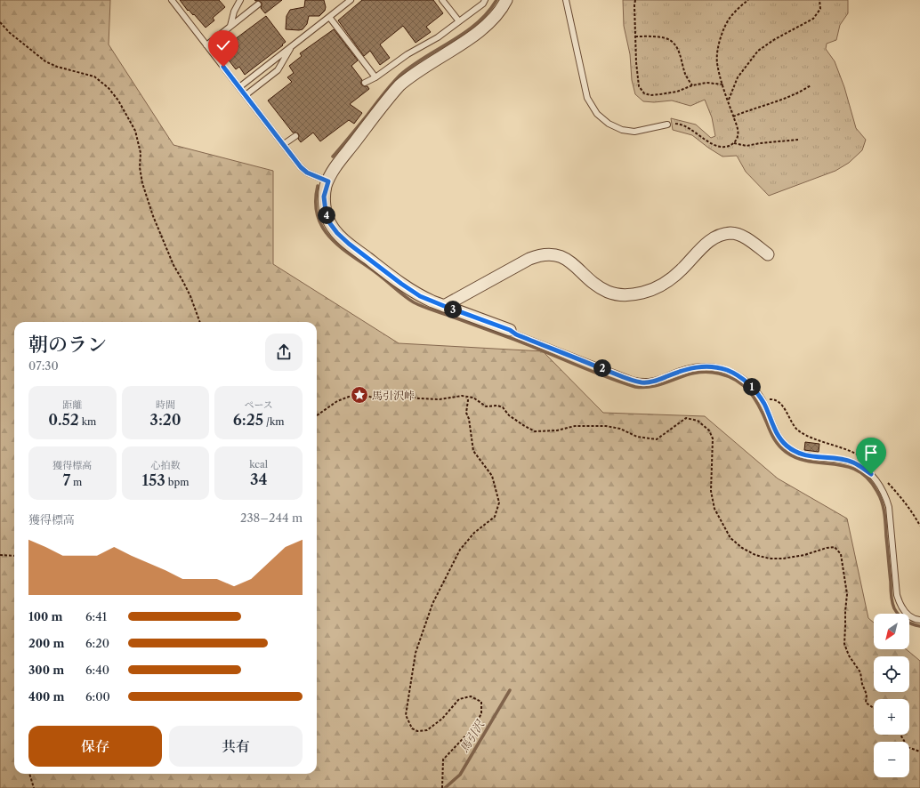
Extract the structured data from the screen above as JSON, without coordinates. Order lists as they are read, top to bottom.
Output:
{
  "water": ["馬引沢"],
  "places": {
    "place": ["馬引沢峠"]
  },
  "north": "bottom left",
  "page": {
    "pins": [
      "4",
      "3",
      "2",
      "1"
    ],
    "heading": ["朝のラン", "07:30"],
    "stats": [
      ["距離", "0.52 km"],
      ["時間", "3:20"],
      ["ペース", "6:25 /km"],
      ["獲得標高", "7 m"],
      ["心拍数", "153 bpm"],
      ["kcal", "34"]
    ],
    "chart": ["獲得標高", "238–244 m"],
    "list": [
      {
        "name": "100 m",
        "note": "6:41"
      },
      {
        "name": "200 m",
        "note": "6:20"
      },
      {
        "name": "300 m",
        "note": "6:40"
      },
      {
        "name": "400 m",
        "note": "6:00"
      }
    ],
    "map_buttons": ["+", "−"],
    "buttons": ["保存", "共有"]
  }
}
